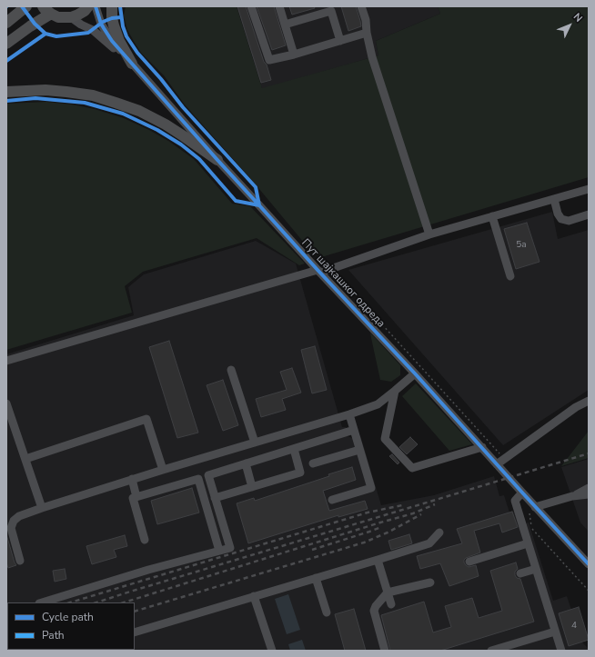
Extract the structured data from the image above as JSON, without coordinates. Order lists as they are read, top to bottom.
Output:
{
  "streets": {
    "street": ["Пут шајкашког одреда"]
  },
  "house_numbers": ["5a", "4"],
  "legend": ["Cycle path", "Path"],
  "north": "top right"
}
